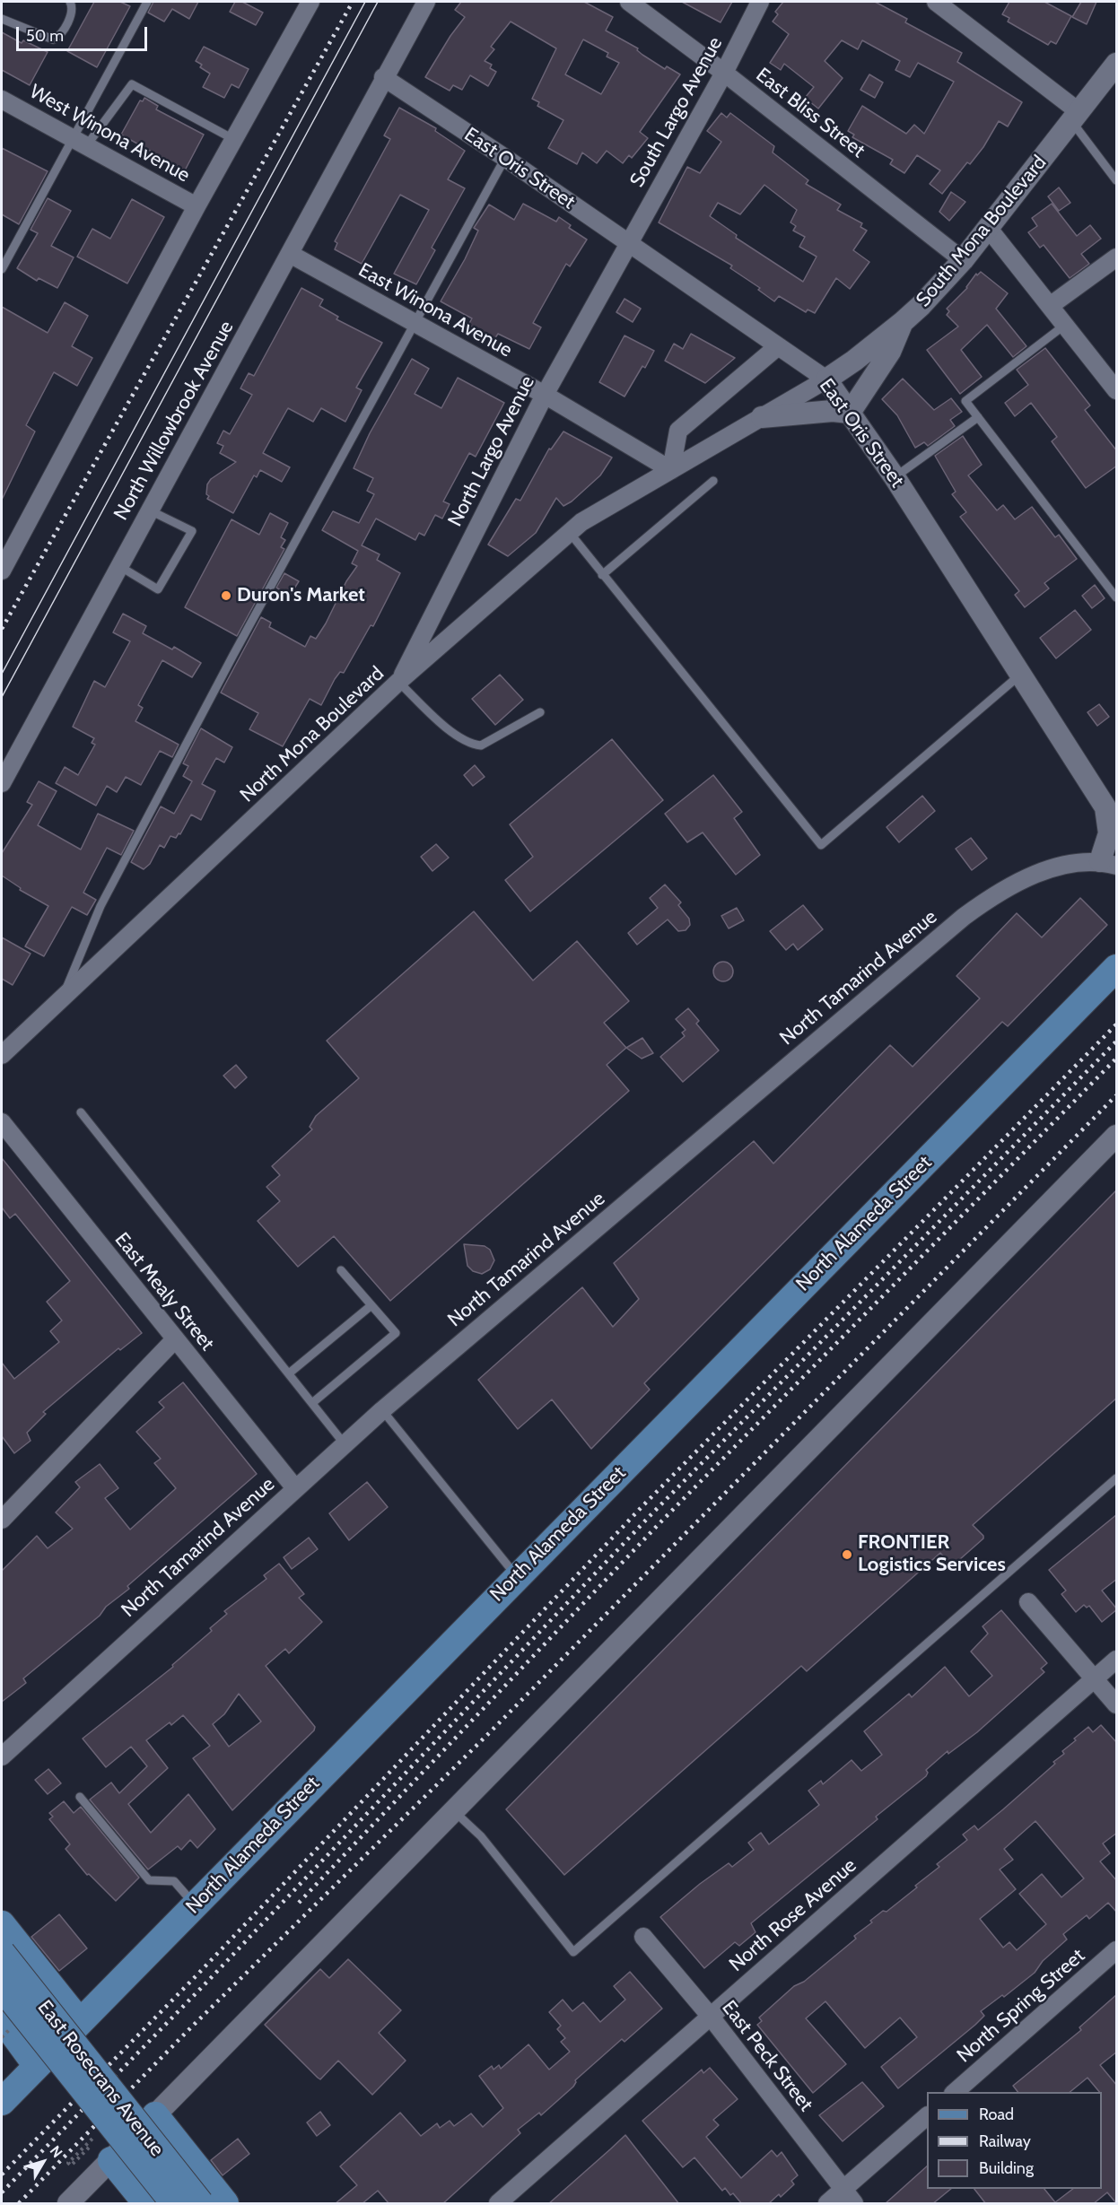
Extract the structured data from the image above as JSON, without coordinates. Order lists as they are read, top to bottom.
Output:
{
  "streets": {
    "main road": ["North Alameda Street", "East Rosecrans Avenue"],
    "street": [
      "South Largo Avenue",
      "East Bliss Street",
      "West Winona Avenue",
      "East Oris Street",
      "South Mona Boulevard",
      "East Winona Avenue",
      "North Willowbrook Avenue",
      "North Largo Avenue",
      "North Mona Boulevard",
      "North Tamarind Avenue",
      "East Mealy Street",
      "North Rose Avenue",
      "North Spring Street",
      "East Peck Street"
    ]
  },
  "crossings": [
    ["South Largo Avenue", "East Bliss Street"],
    ["South Largo Avenue", "East Oris Street"],
    ["South Largo Avenue", "North Largo Avenue"],
    ["East Bliss Street", "South Mona Boulevard"],
    ["East Oris Street", "South Mona Boulevard"],
    ["East Oris Street", "North Willowbrook Avenue"],
    ["East Oris Street", "North Largo Avenue"],
    ["East Oris Street", "North Mona Boulevard"],
    ["East Oris Street", "North Tamarind Avenue"],
    ["South Mona Boulevard", "North Mona Boulevard"],
    ["East Winona Avenue", "North Willowbrook Avenue"],
    ["East Winona Avenue", "North Largo Avenue"],
    ["East Winona Avenue", "North Mona Boulevard"],
    ["North Largo Avenue", "North Mona Boulevard"],
    ["North Tamarind Avenue", "East Mealy Street"],
    ["North Rose Avenue", "East Peck Street"]
  ],
  "places": ["Duron's Market", "FRONTIER Logistics Services"],
  "legend": ["Road", "Railway", "Building"],
  "scale_bar": "50 m",
  "north": "top right"
}
